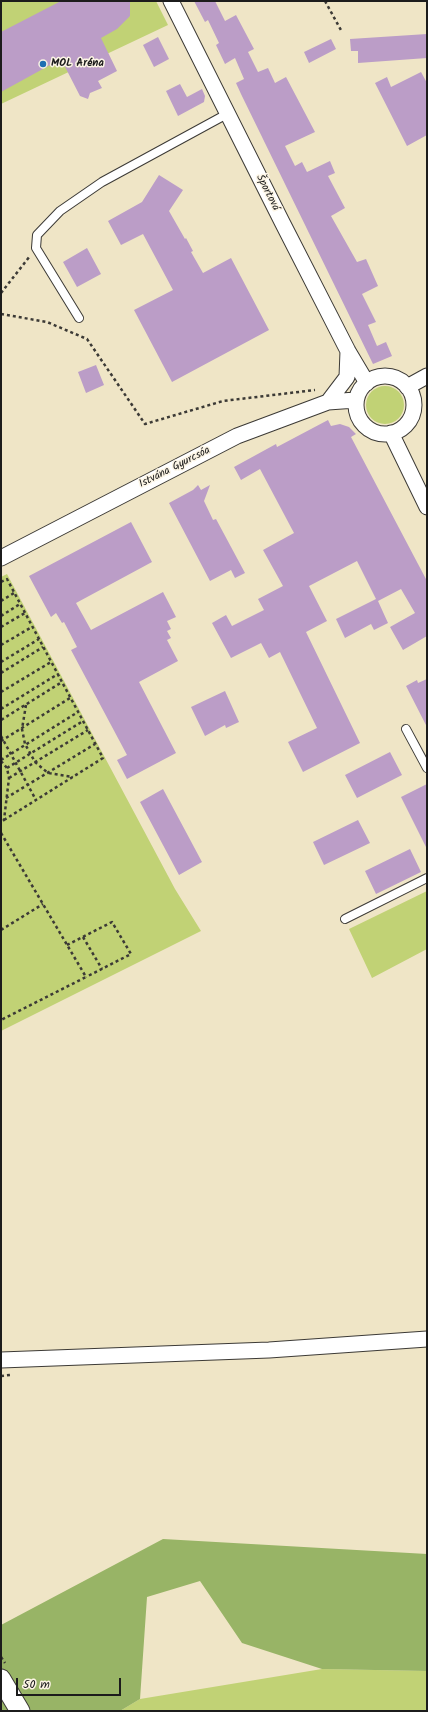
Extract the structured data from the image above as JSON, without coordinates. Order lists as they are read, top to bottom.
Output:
{
  "streets": {
    "street": ["Športová", "Istvána Gyurcsóa"]
  },
  "crossings": [
    ["Športová", "Istvána Gyurcsóa"]
  ],
  "places": ["MOL Aréna"],
  "scale_bar": "50 m"
}
